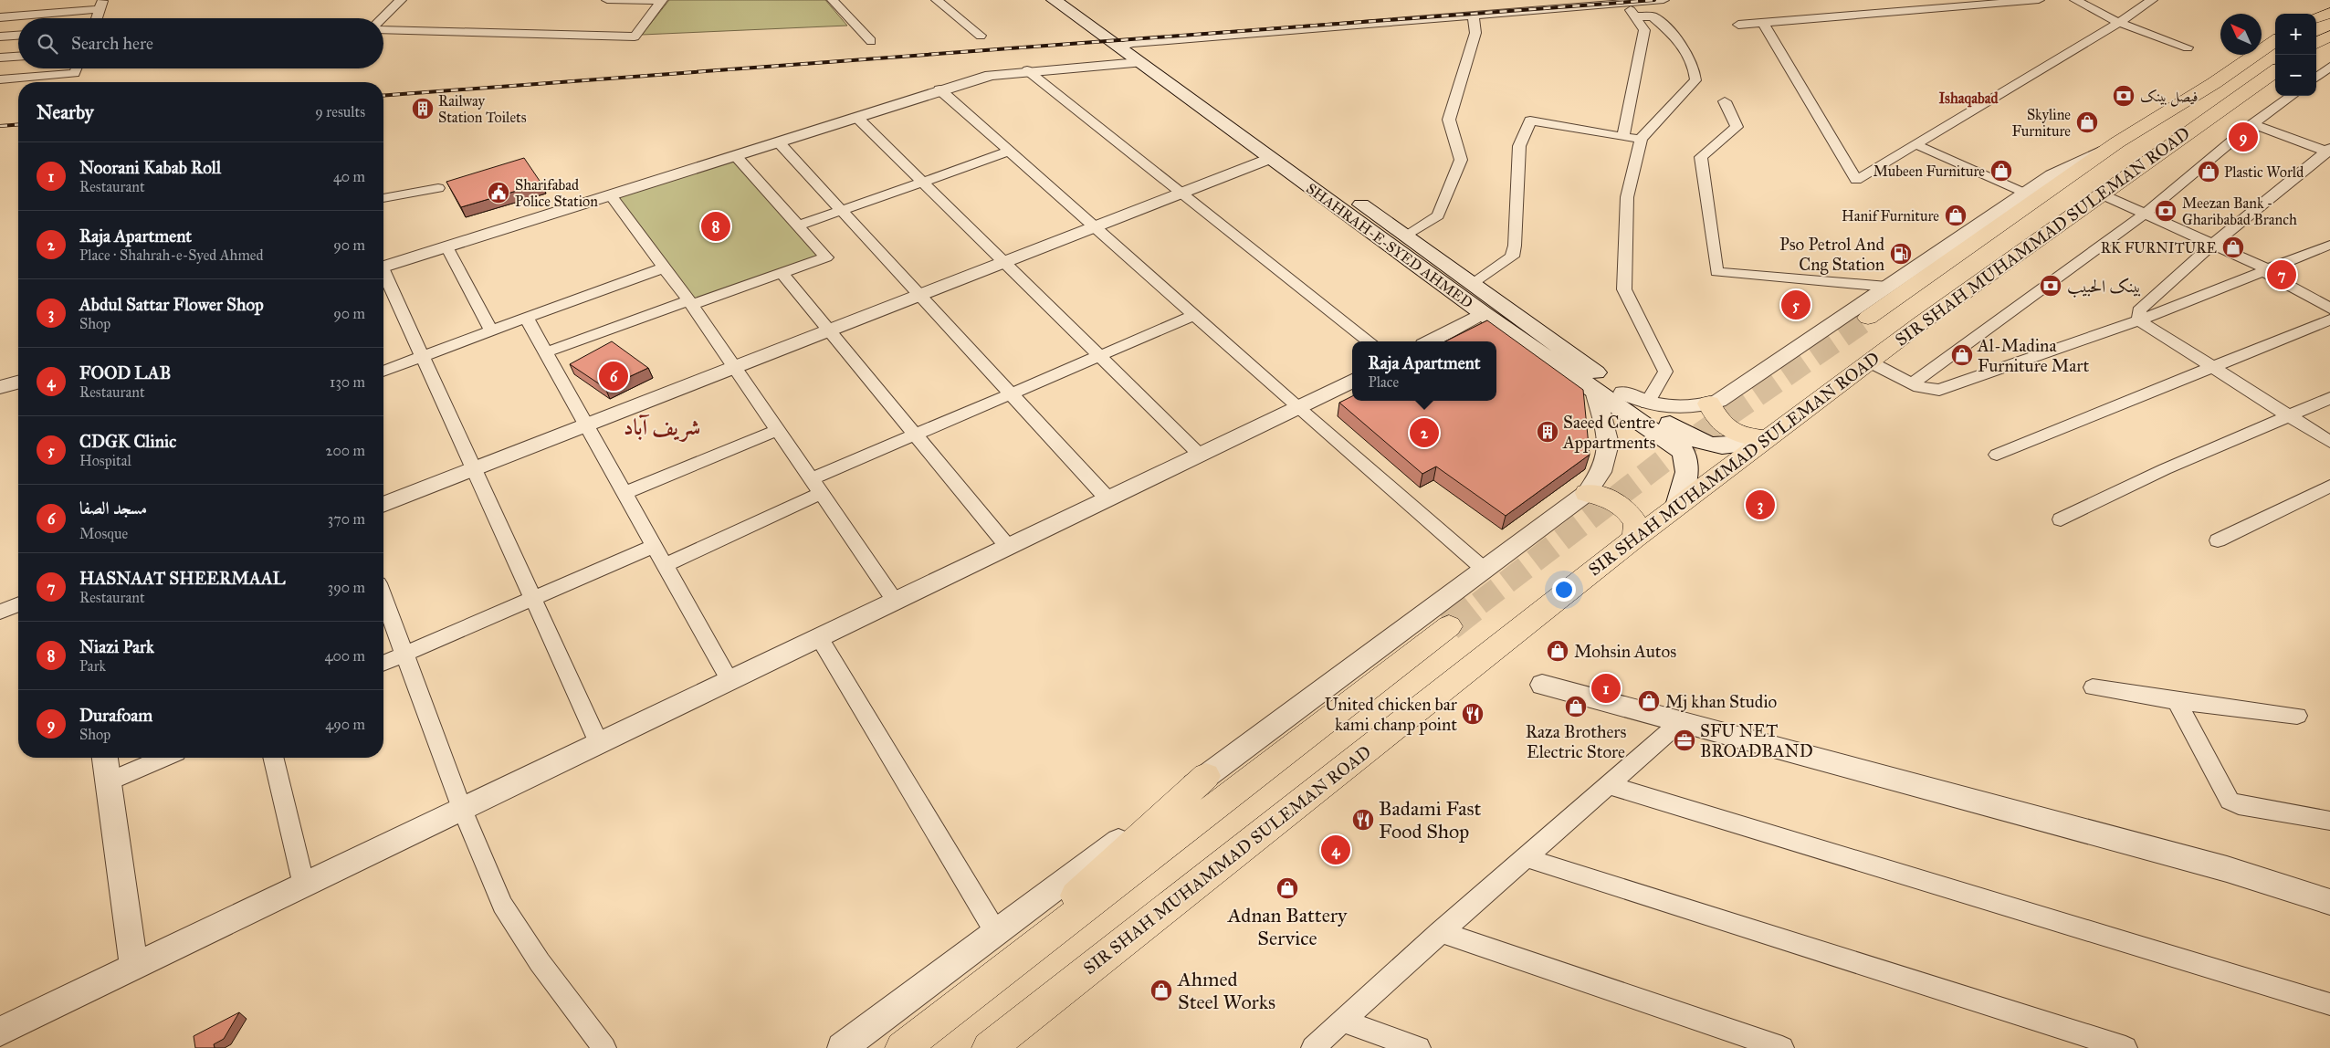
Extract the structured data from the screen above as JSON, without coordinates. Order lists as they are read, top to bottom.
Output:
{
  "streets": {
    "highway": ["SIR SHAH MUHAMMAD SULEMAN ROAD"],
    "main road": ["SHAHRAH-E-SYED AHMED"]
  },
  "crossings": [
    ["SIR SHAH MUHAMMAD SULEMAN ROAD", "SHAHRAH-E-SYED AHMED"]
  ],
  "districts": ["Ishaqabad", "شريف آباد"],
  "places": {
    "bank": ["فیصل بینک", "Meezan Bank - Gharibabad Branch", "بينک الحبيب"],
    "building": ["Railway Station Toilets", "Saeed Centre Appartments"],
    "shop": [
      "Skyline Furniture",
      "Mubeen Furniture",
      "Plastic World",
      "Hanif Furniture",
      "RK FURNITURE",
      "Al-Madina Furniture Mart",
      "Mohsin Autos",
      "Mj khan Studio",
      "Raza Brothers Electric Store",
      "Adnan Battery Service",
      "Ahmed Steel Works"
    ],
    "public building": ["Sharifabad Police Station"],
    "fuel station": ["Pso Petrol And Cng Station"],
    "restaurant": ["United chicken bar kami chanp point", "Badami Fast Food Shop"],
    "office": ["SFU NET BROADBAND"]
  },
  "north": "top left",
  "page": {
    "map_buttons": ["+", "−"],
    "search": "Search here",
    "heading": ["Nearby", "9 results"],
    "pins": [
      "9",
      "8",
      "7",
      "5",
      "6",
      "2",
      "3",
      "1",
      "4"
    ],
    "list": [
      {
        "mark": "1",
        "name": "Noorani Kabab Roll",
        "note": "Restaurant",
        "value": "40 m"
      },
      {
        "mark": "2",
        "name": "Raja Apartment",
        "note": "Place · Shahrah-e-Syed Ahmed",
        "value": "90 m"
      },
      {
        "mark": "3",
        "name": "Abdul Sattar Flower Shop",
        "note": "Shop",
        "value": "90 m"
      },
      {
        "mark": "4",
        "name": "FOOD LAB",
        "note": "Restaurant",
        "value": "130 m"
      },
      {
        "mark": "5",
        "name": "CDGK Clinic",
        "note": "Hospital",
        "value": "200 m"
      },
      {
        "mark": "6",
        "name": "مسجد الصفا",
        "note": "Mosque",
        "value": "370 m"
      },
      {
        "mark": "7",
        "name": "HASNAAT SHEERMAAL",
        "note": "Restaurant",
        "value": "390 m"
      },
      {
        "mark": "8",
        "name": "Niazi Park",
        "note": "Park",
        "value": "400 m"
      },
      {
        "mark": "9",
        "name": "Durafoam",
        "note": "Shop",
        "value": "490 m"
      }
    ],
    "popup": ["Raja Apartment", "Place"]
  }
}
